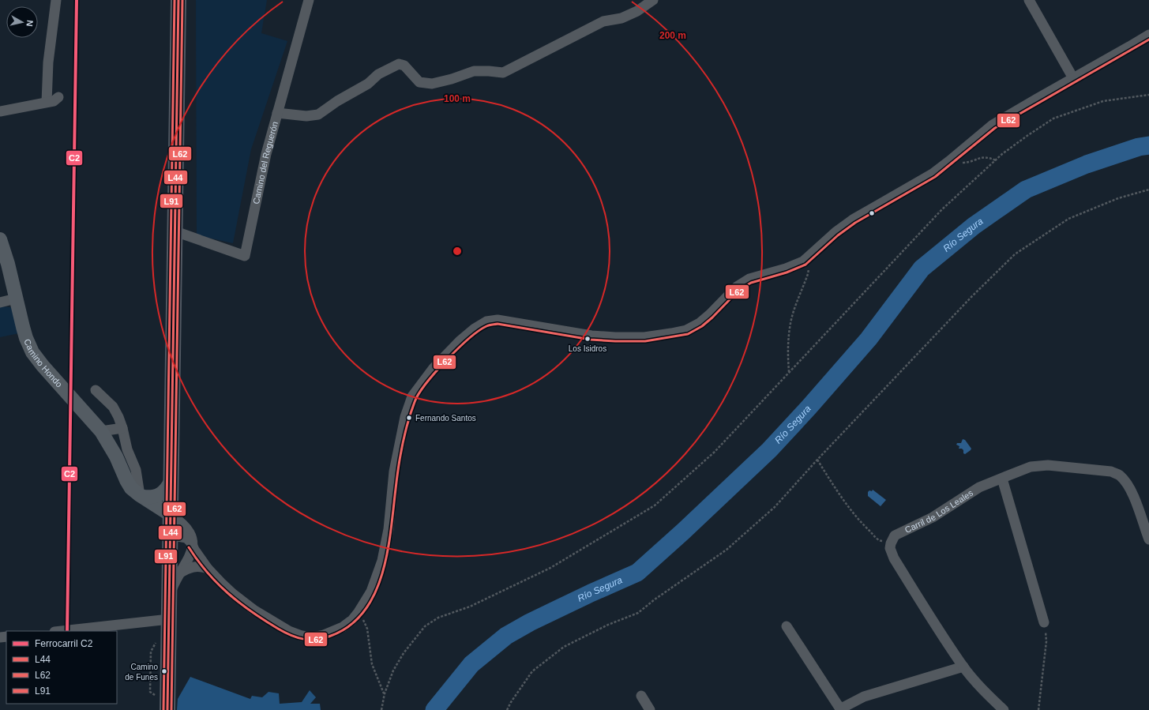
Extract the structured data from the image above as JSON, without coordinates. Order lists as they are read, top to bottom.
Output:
{
  "streets": {
    "main road": ["Camino Hondo"],
    "street": ["Camino del Reguerón", "Carril de Los Leales"]
  },
  "water": ["Río Segura"],
  "places": ["Los Isidros", "Fernando Santos", "Camino de Funes"],
  "lines": [
    "rail line C2",
    "transit line L44",
    "transit line L62",
    "transit line L91"
  ],
  "legend": [
    "Ferrocarril C2",
    "L44",
    "L62",
    "L91"
  ],
  "north": "right",
  "rings": ["200 m", "100 m"]
}
